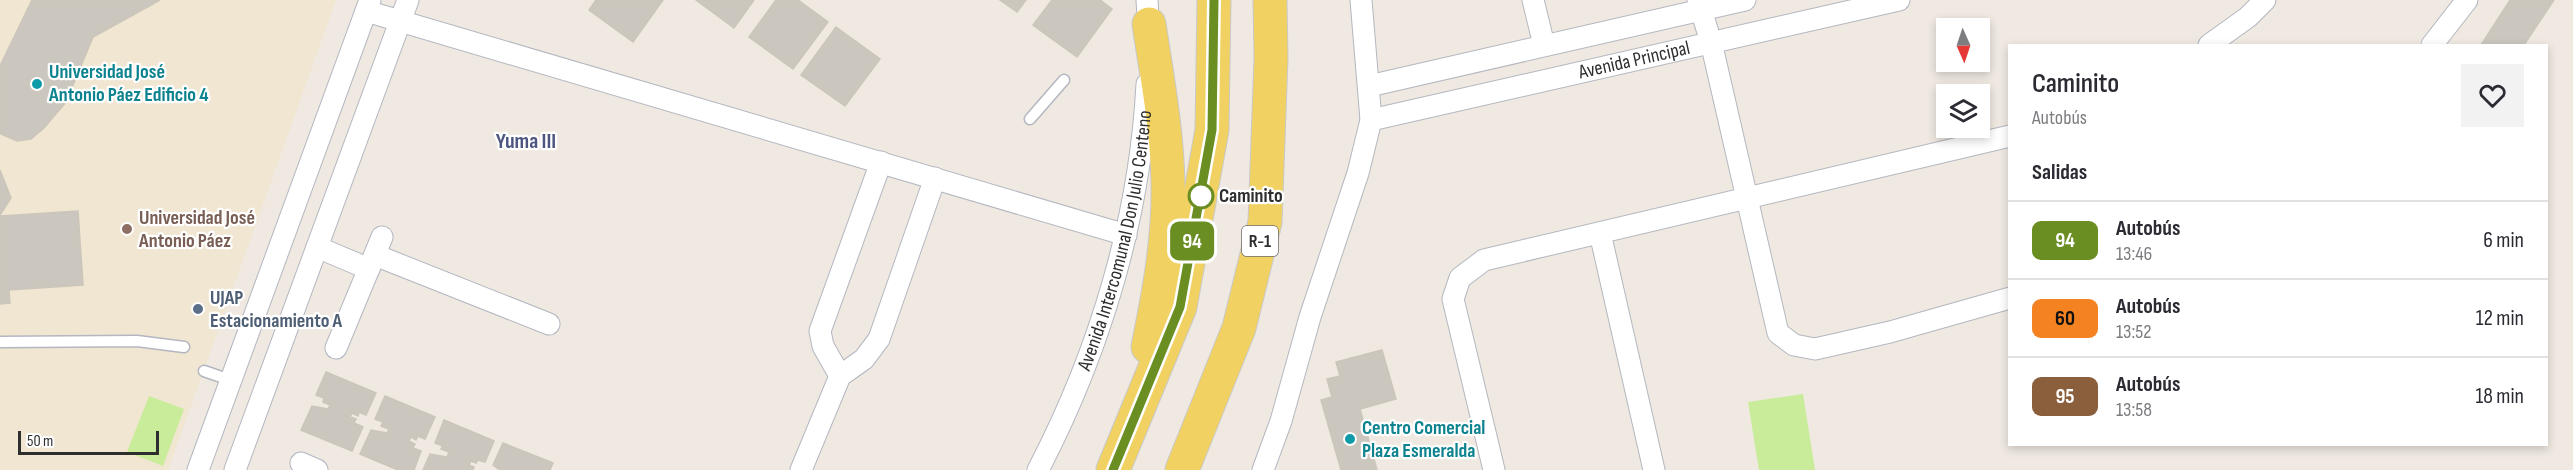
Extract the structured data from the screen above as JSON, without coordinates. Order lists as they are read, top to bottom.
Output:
{
  "streets": {
    "main road": ["R-1"],
    "street": ["Avenida Principal", "Avenida Intercomunal Don Julio Centeno"]
  },
  "districts": ["Yuma III"],
  "places": [
    "Universidad José Antonio Páez Edificio 4",
    "Caminito",
    "Universidad José Antonio Páez",
    "UJAP Estacionamiento A",
    "Centro Comercial Plaza Esmeralda"
  ],
  "lines": ["bus line 94"],
  "scale_bar": "50 m",
  "north": "bottom",
  "page": {
    "on_map": "94",
    "heading": [
      ["Caminito", "Autobús"],
      "Salidas"
    ],
    "list": [
      {
        "mark": "94",
        "name": "Autobús",
        "note": "13:46",
        "value": "6 min"
      },
      {
        "mark": "60",
        "name": "Autobús",
        "note": "13:52",
        "value": "12 min"
      },
      {
        "mark": "95",
        "name": "Autobús",
        "note": "13:58",
        "value": "18 min"
      }
    ],
    "scale": "50 m"
  }
}
